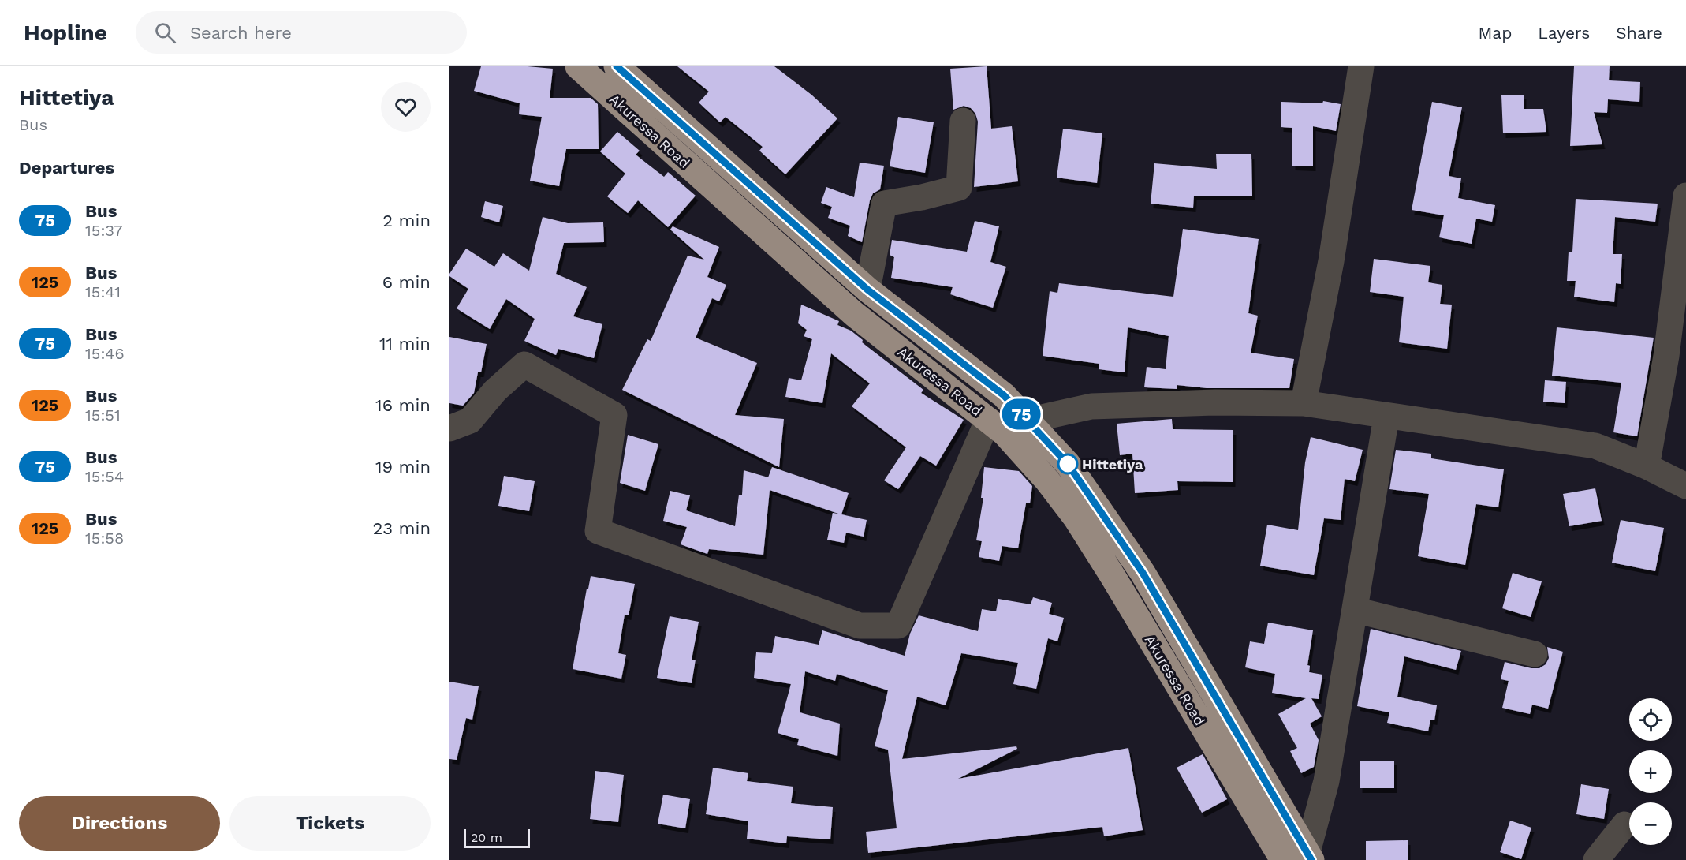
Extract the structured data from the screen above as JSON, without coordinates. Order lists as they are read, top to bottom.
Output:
{
  "streets": {
    "highway": ["Akuressa Road"]
  },
  "places": ["Hittetiya"],
  "lines": ["bus line 75"],
  "scale_bar": "20 m",
  "page": {
    "header": "Hopline",
    "search": "Search here",
    "nav": ["Map", "Layers", "Share"],
    "heading": [
      ["Hittetiya", "Bus"],
      "Departures"
    ],
    "on_map": "75",
    "list": [
      {
        "mark": "75",
        "name": "Bus",
        "note": "15:37",
        "value": "2 min"
      },
      {
        "mark": "125",
        "name": "Bus",
        "note": "15:41",
        "value": "6 min"
      },
      {
        "mark": "75",
        "name": "Bus",
        "note": "15:46",
        "value": "11 min"
      },
      {
        "mark": "125",
        "name": "Bus",
        "note": "15:51",
        "value": "16 min"
      },
      {
        "mark": "75",
        "name": "Bus",
        "note": "15:54",
        "value": "19 min"
      },
      {
        "mark": "125",
        "name": "Bus",
        "note": "15:58",
        "value": "23 min"
      }
    ],
    "map_buttons": ["+", "−"],
    "buttons": ["Directions", "Tickets"],
    "scale": "20 m"
  }
}
